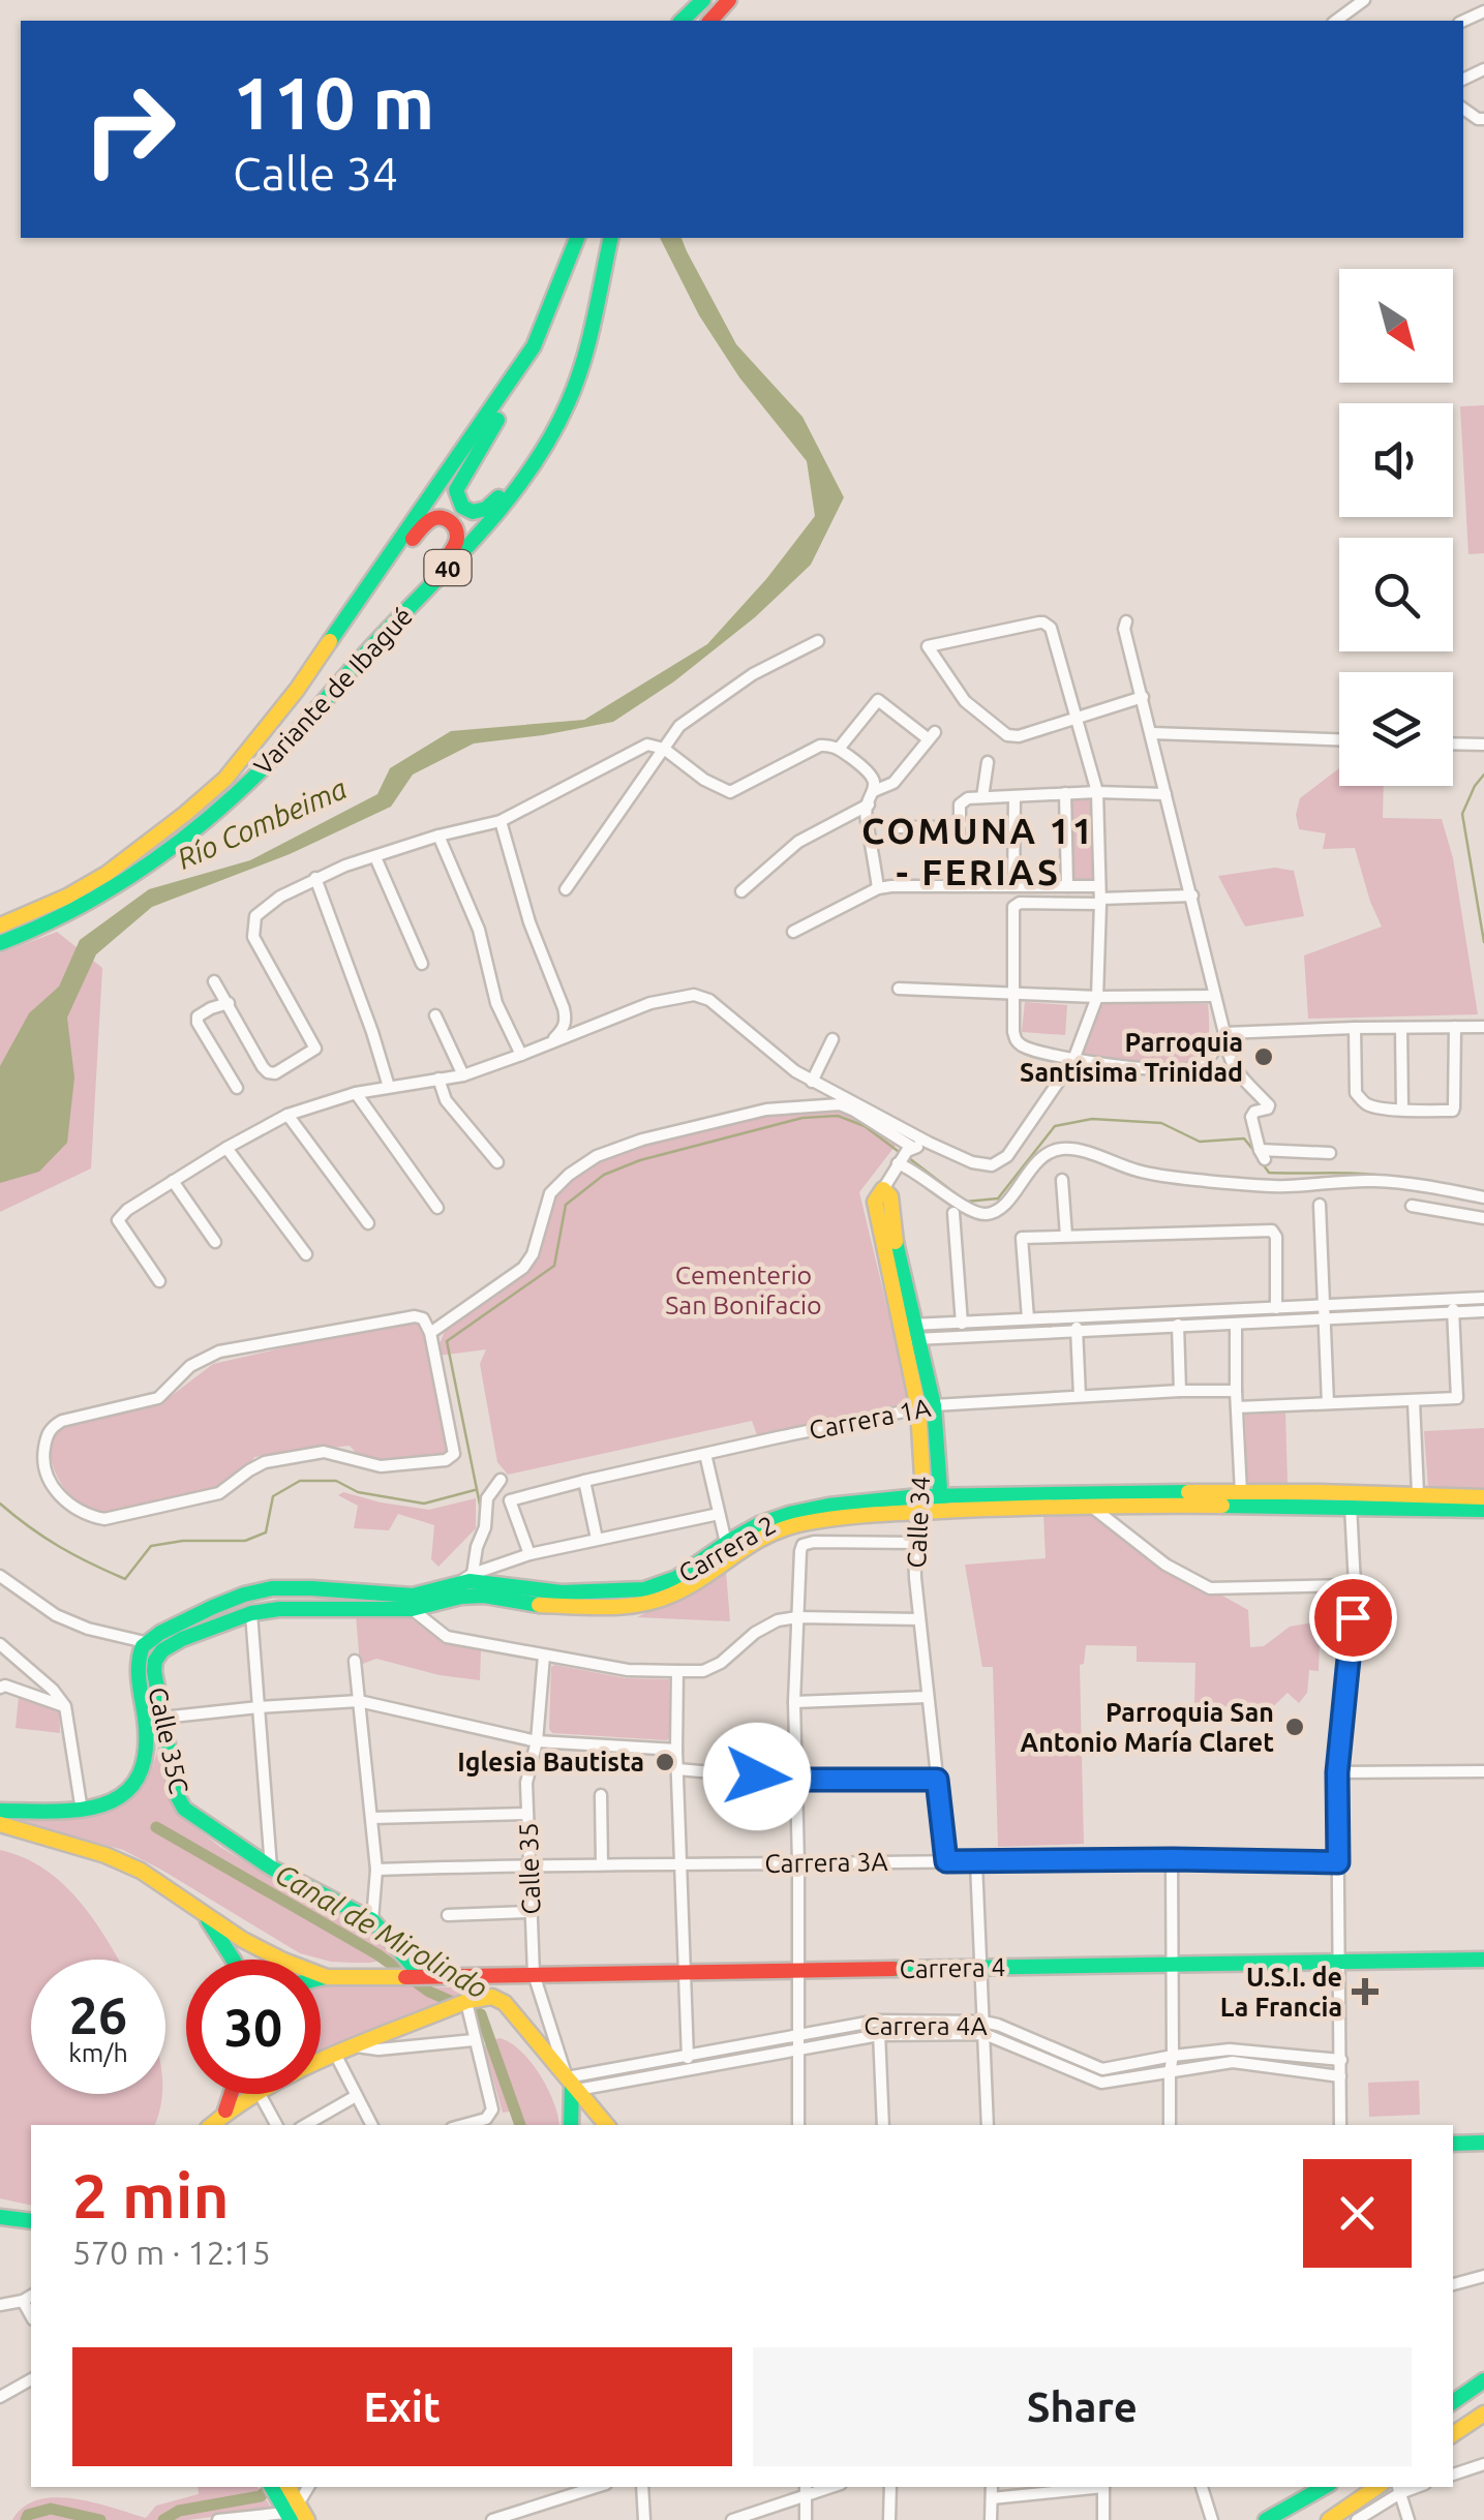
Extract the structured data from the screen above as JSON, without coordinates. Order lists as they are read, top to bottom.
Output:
{
  "streets": {
    "main road": [
      "40",
      "Variante de Ibagué",
      "Calle 34",
      "Carrera 2",
      "Calle 35C",
      "Calle 35",
      "Carrera 4"
    ],
    "street": ["Carrera 1A", "Carrera 3A", "Carrera 4A"]
  },
  "crossings": [
    ["Carrera 1A", "Calle 34"],
    ["Calle 34", "Carrera 2"],
    ["Calle 34", "Carrera 3A"],
    ["Carrera 2", "Calle 35C"],
    ["Carrera 3A", "Calle 35"],
    ["Calle 35", "Carrera 4"],
    ["Calle 35", "Carrera 4A"]
  ],
  "districts": ["COMUNA 11 - FERIAS"],
  "water": ["Río Combeima", "Canal de Mirolindo"],
  "parks": ["Cementerio San Bonifacio"],
  "places": {
    "other": ["Parroquia Santísima Trinidad", "Parroquia San Antonio María Claret", "Iglesia Bautista"],
    "health": ["U.S.I. de La Francia"]
  },
  "north": "bottom right",
  "page": {
    "turn": ["110 m", "Calle 34"],
    "speed": "26 km/h",
    "limit": "30",
    "heading": ["2 min", "570 m · 12:15"],
    "buttons": ["Exit", "Share"]
  }
}
